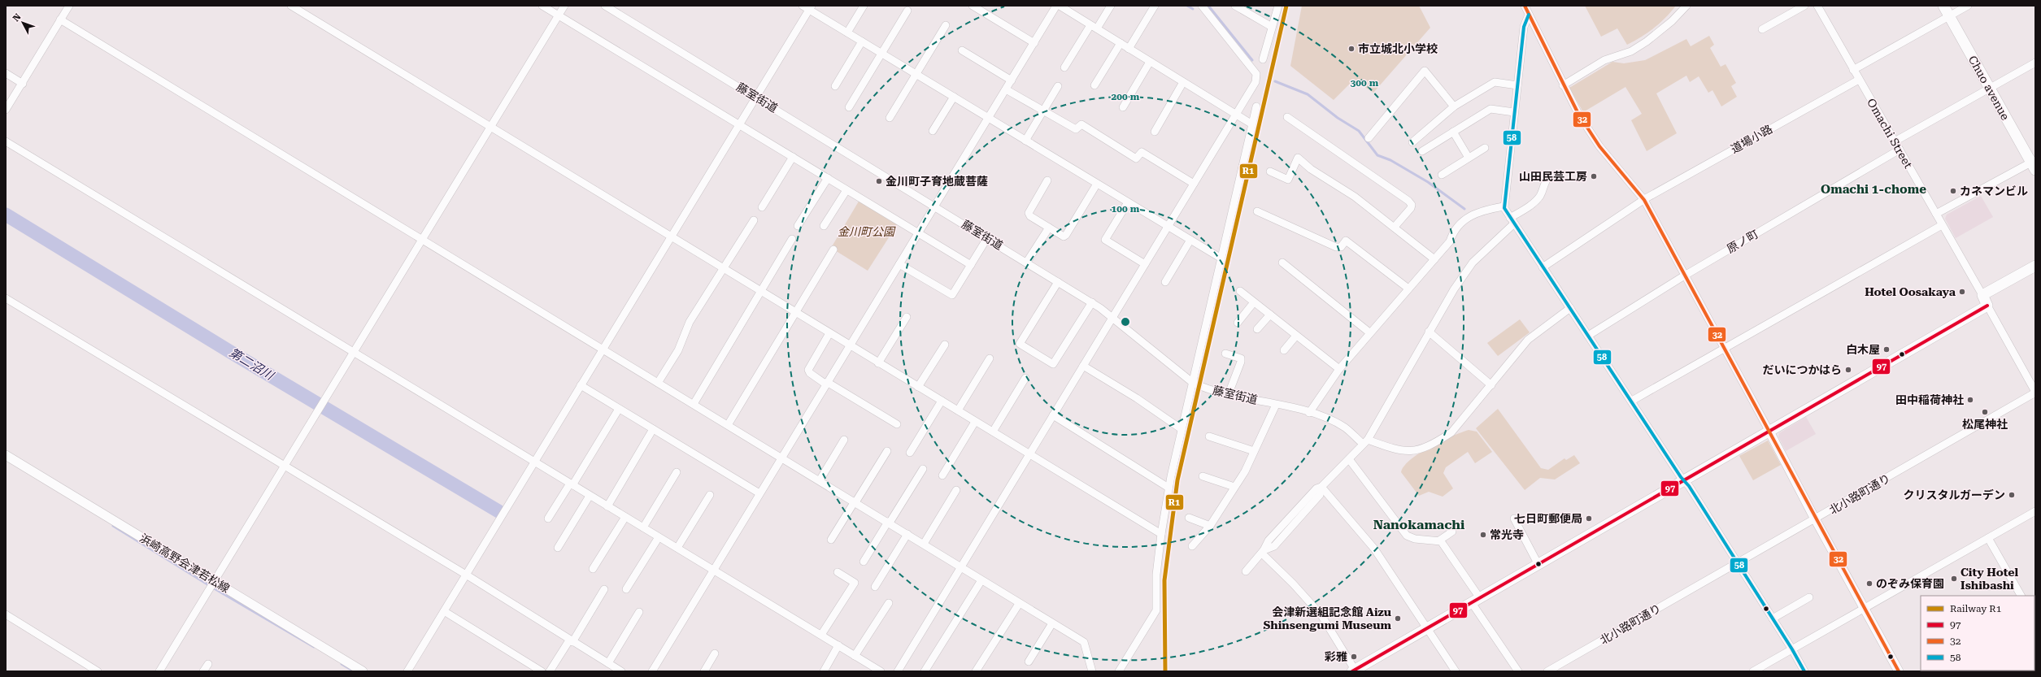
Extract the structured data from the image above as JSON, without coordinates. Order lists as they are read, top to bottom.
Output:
{
  "streets": {
    "highway": ["Chuo avenue"],
    "main road": ["浜崎高野会津若松線"],
    "street": [
      "藤室街道",
      "Omachi Street",
      "道場小路",
      "原ノ町",
      "北小路町通り"
    ]
  },
  "crossings": [
    ["Omachi Street", "道場小路"],
    ["Omachi Street", "原ノ町"]
  ],
  "districts": ["Omachi 1-chome", "Nanokamachi"],
  "water": ["第二沼川"],
  "parks": ["金川町公園"],
  "places": [
    "市立城北小学校",
    "山田民芸工房",
    "金川町子育地蔵菩薩",
    "カネマンビル",
    "Hotel Oosakaya",
    "白木屋",
    "だいにつかはら",
    "田中稲荷神社",
    "松尾神社",
    "クリスタルガーデン",
    "七日町郵便局",
    "常光寺",
    "City Hotel Ishibashi",
    "のぞみ保育園",
    "会津新選組記念館 Aizu Shinsengumi Museum",
    "彩雅"
  ],
  "lines": [
    "rail line R1",
    "transit line 32",
    "transit line 58",
    "transit line 97"
  ],
  "legend": [
    "Railway R1",
    "97",
    "32",
    "58"
  ],
  "north": "top left",
  "rings": ["300 m", "200 m", "100 m"]
}
